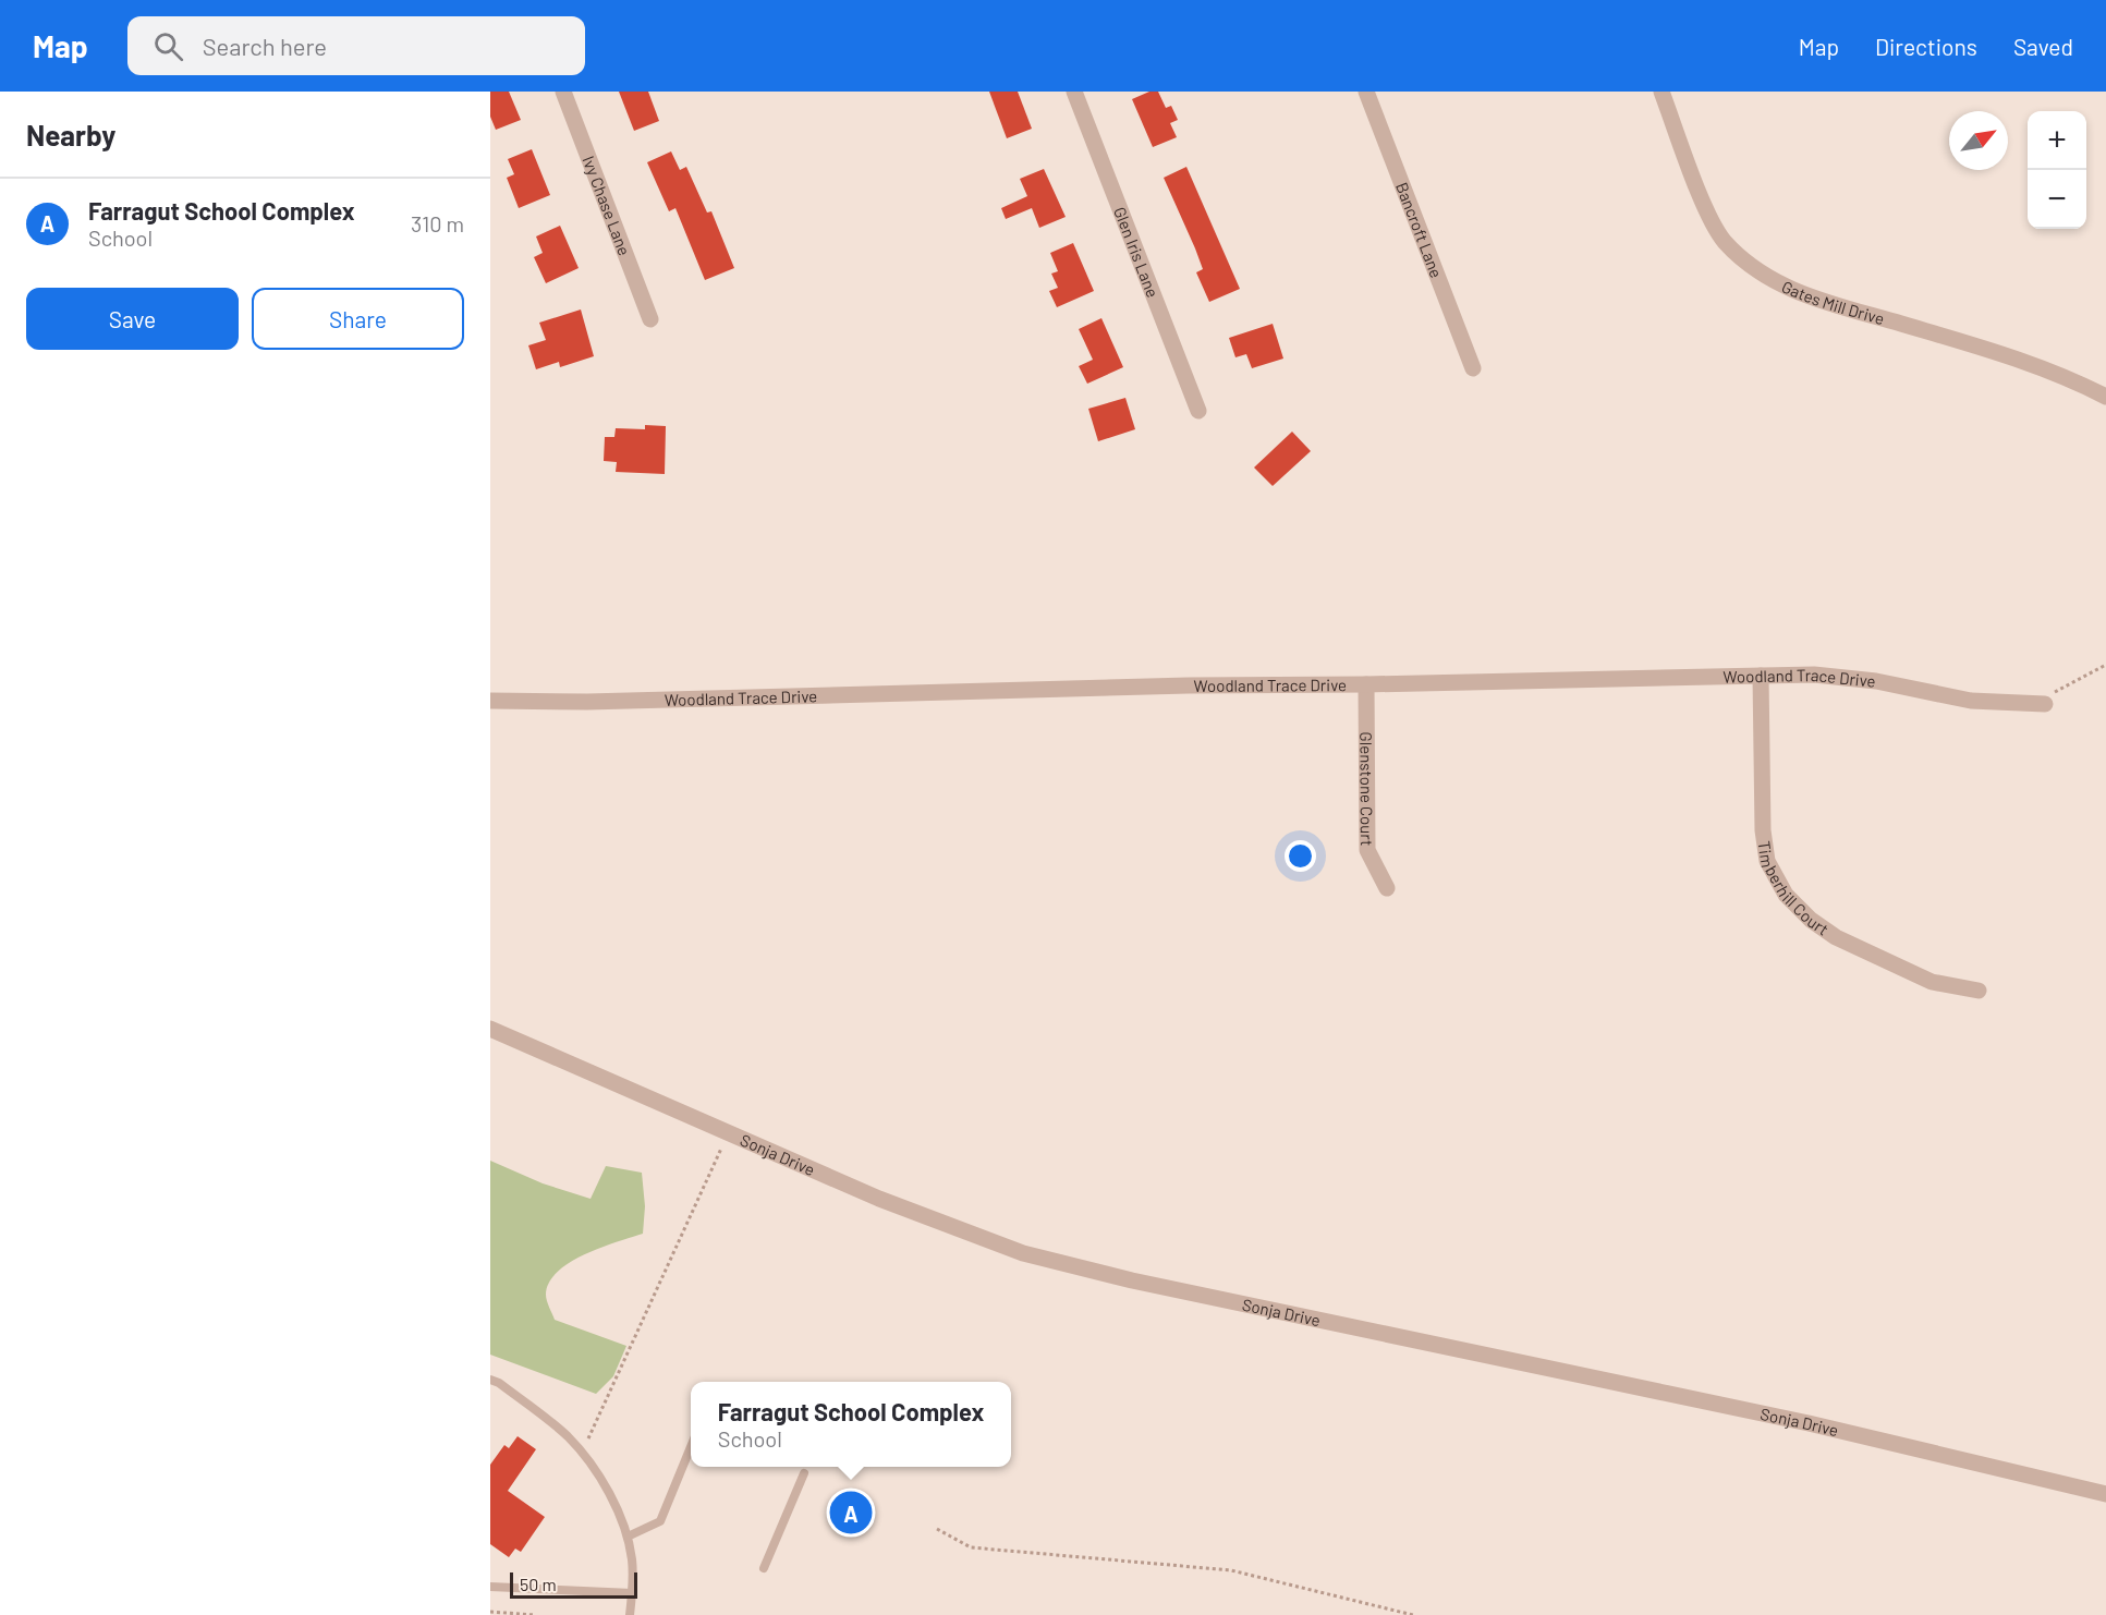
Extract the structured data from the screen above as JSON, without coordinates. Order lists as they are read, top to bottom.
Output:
{
  "streets": {
    "street": [
      "Ivy Chase Lane",
      "Bancroft Lane",
      "Glen Iris Lane",
      "Gates Mill Drive",
      "Woodland Trace Drive",
      "Glenstone Court",
      "Timberhill Court",
      "Sonja Drive"
    ]
  },
  "crossings": [
    ["Woodland Trace Drive", "Glenstone Court"],
    ["Woodland Trace Drive", "Timberhill Court"]
  ],
  "scale_bar": "50 m",
  "north": "top right",
  "page": {
    "header": "Map",
    "search": "Search here",
    "nav": ["Map", "Directions", "Saved"],
    "heading": "Nearby",
    "map_buttons": ["+", "−"],
    "list": [
      {
        "mark": "A",
        "name": "Farragut School Complex",
        "note": "School",
        "value": "310 m"
      }
    ],
    "buttons": ["Save", "Share"],
    "popup": ["Farragut School Complex", "School"],
    "pins": "A",
    "scale": "50 m"
  }
}
